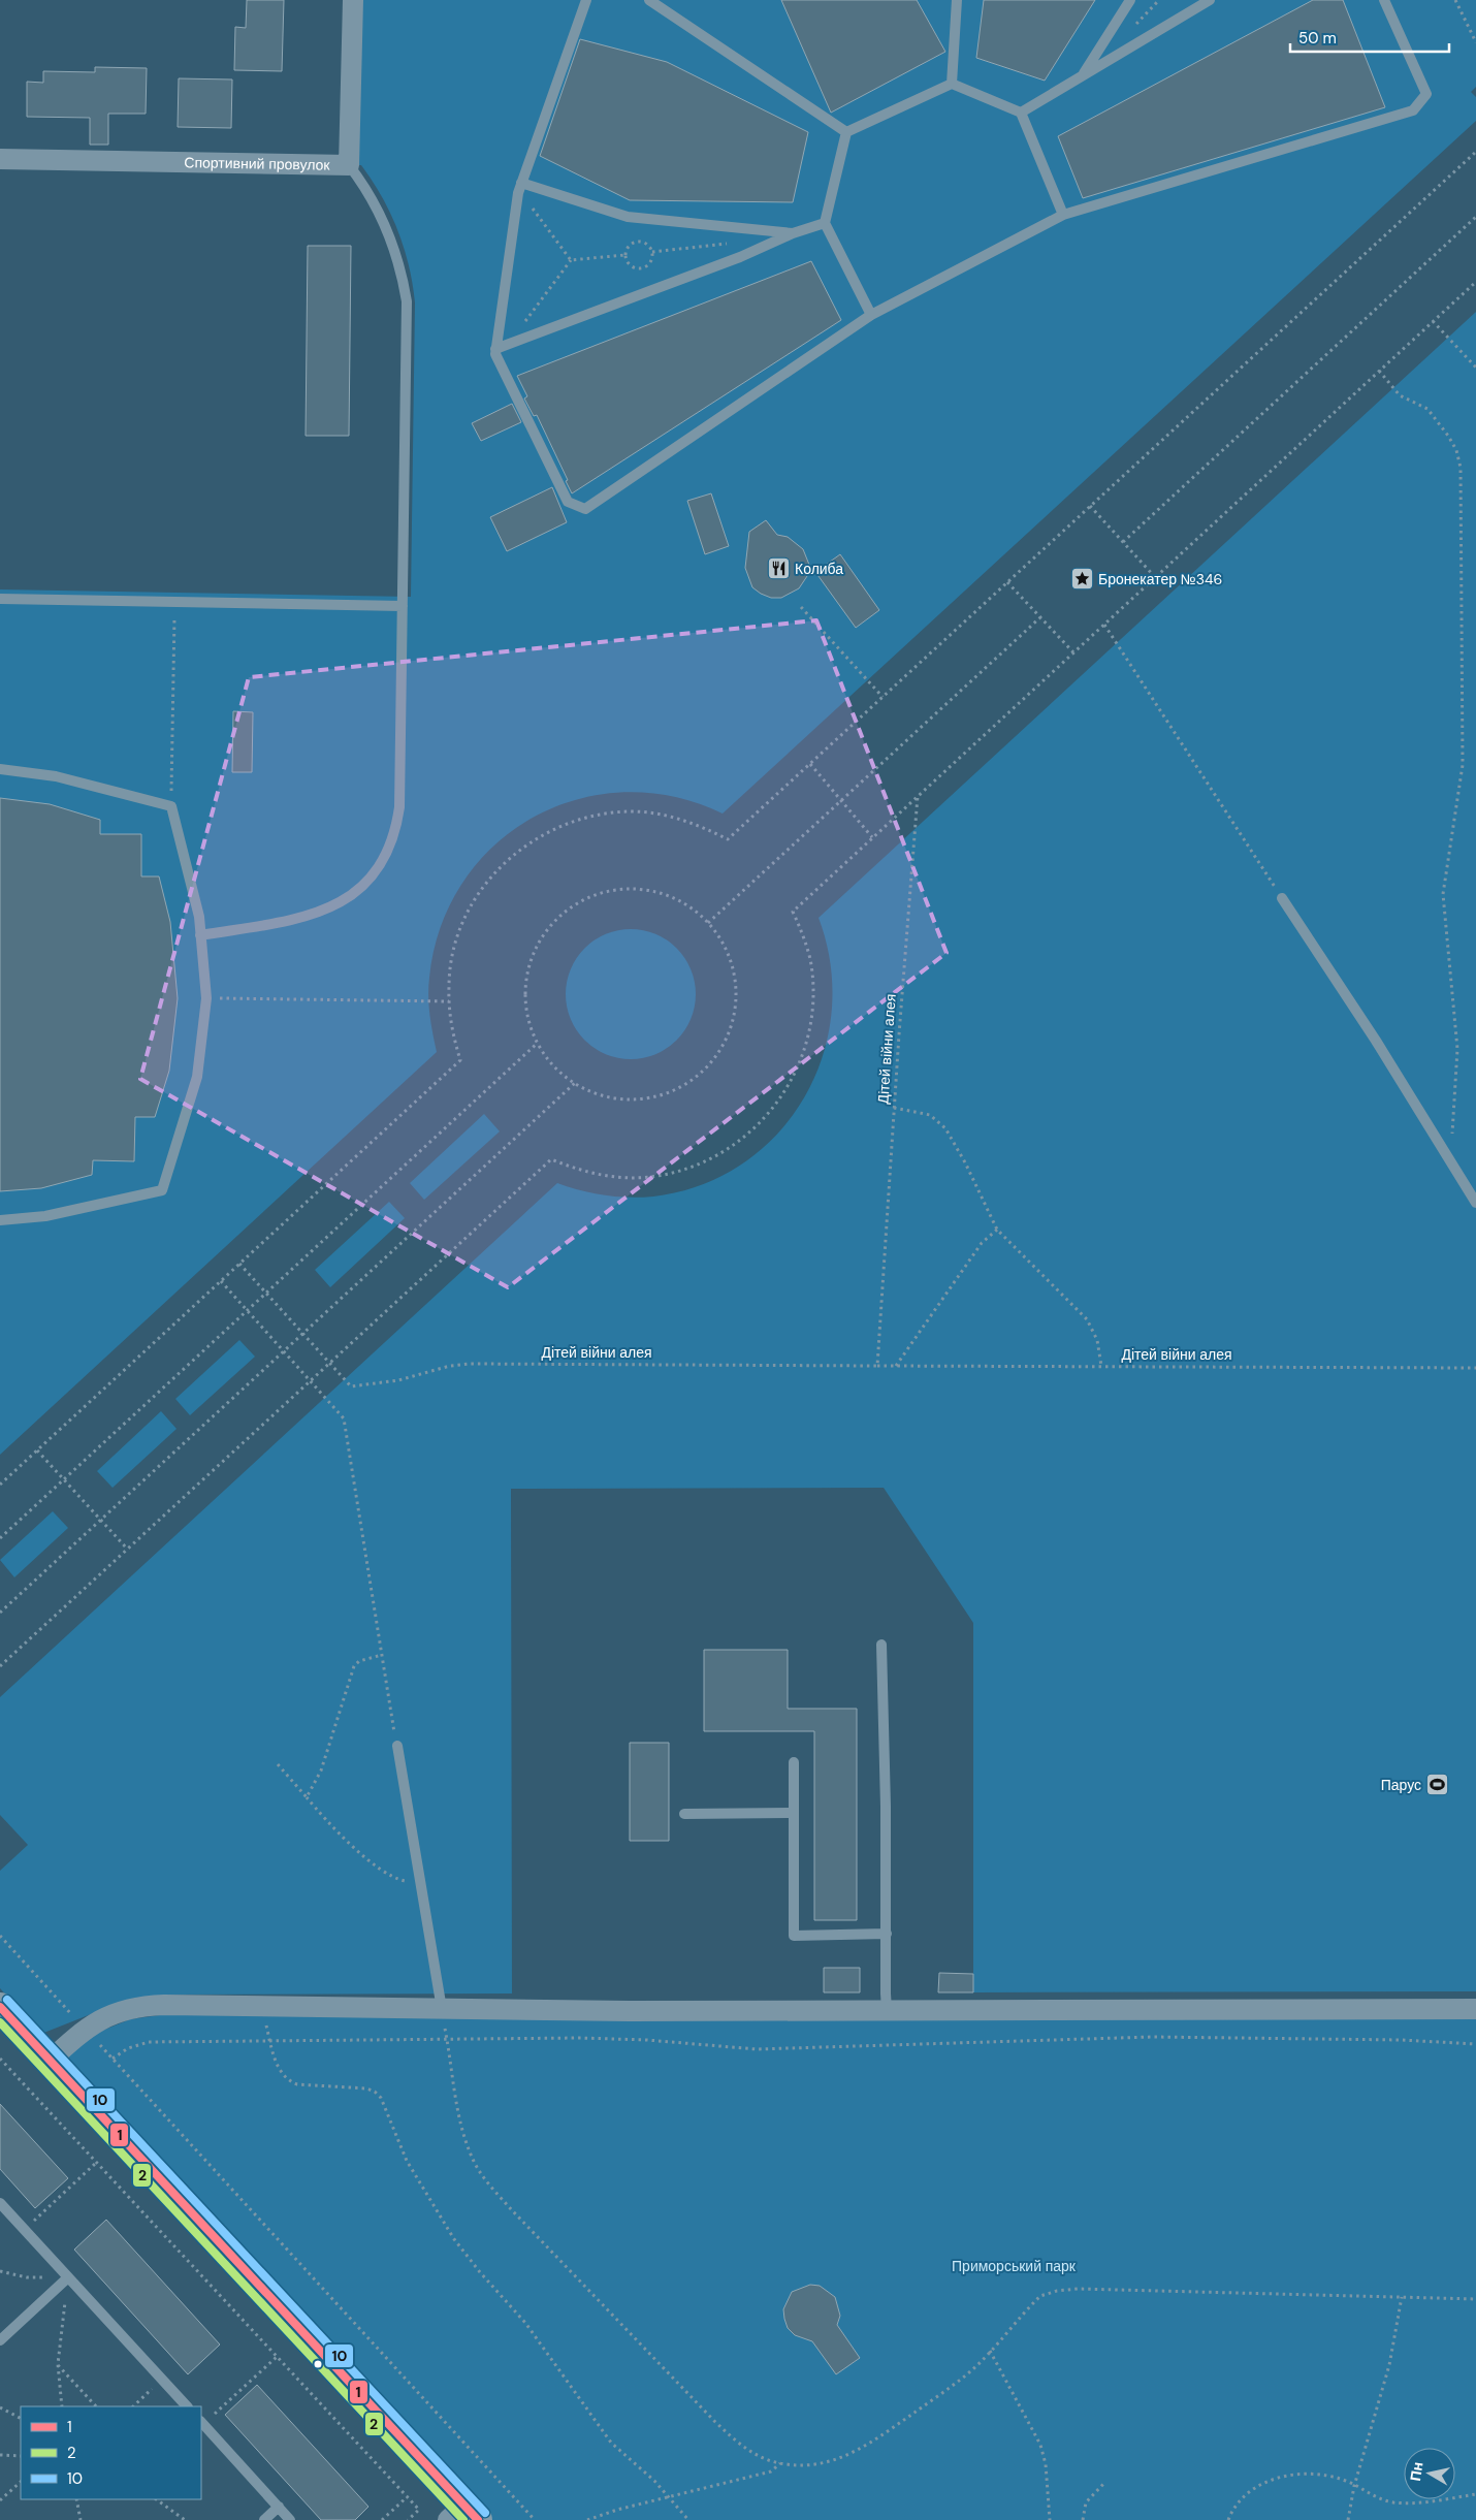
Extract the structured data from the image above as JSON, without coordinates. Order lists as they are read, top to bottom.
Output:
{
  "streets": {
    "street": ["Спортивний провулок"],
    "path": ["Дітей війни алея"]
  },
  "parks": ["Приморський парк"],
  "places": {
    "restaurant": ["Колиба"],
    "place": ["Бронекатер №346"],
    "sports": ["Парус"]
  },
  "lines": ["transit line 10", "transit line 1", "transit line 2"],
  "legend": ["1", "2", "10"],
  "scale_bar": "50 m",
  "north": "left"
}
